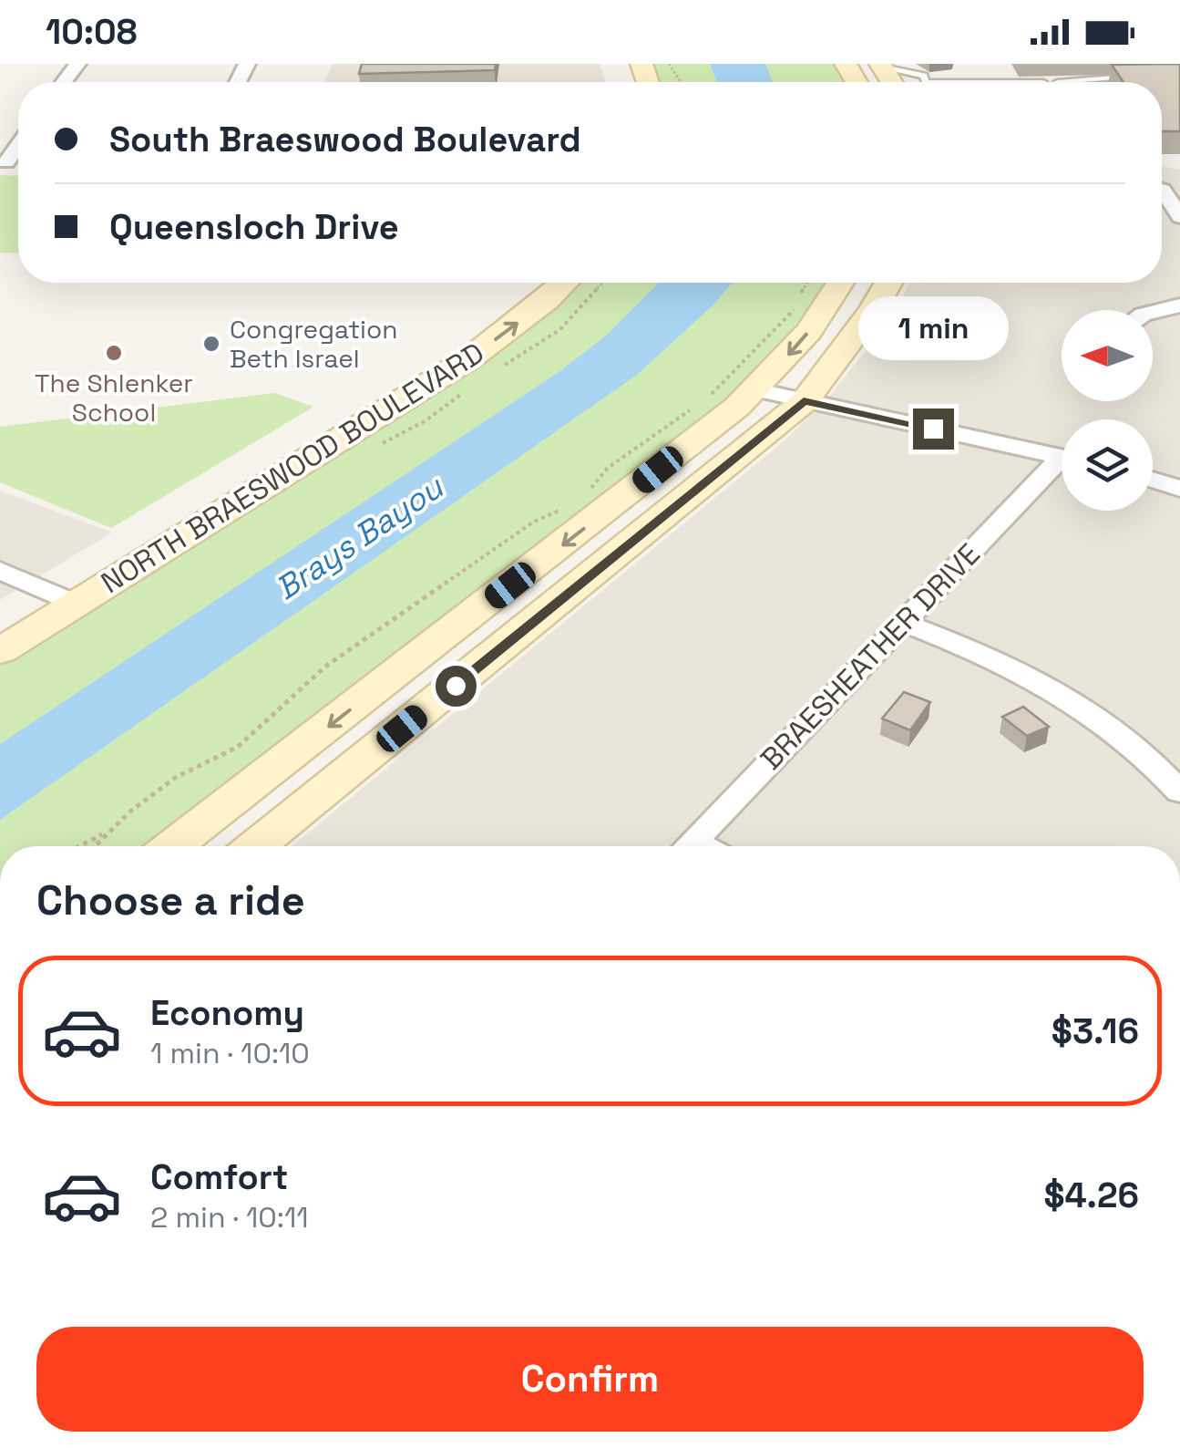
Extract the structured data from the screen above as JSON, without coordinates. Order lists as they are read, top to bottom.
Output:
{
  "streets": {
    "main road": ["NORTH BRAESWOOD BOULEVARD"],
    "street": ["BRAESHEATHER DRIVE"]
  },
  "water": ["Brays Bayou"],
  "places": ["Congregation Beth Israel", "The Shlenker School"],
  "north": "left",
  "page": {
    "status": "10:08",
    "banner": ["South Braeswood Boulevard", "Queensloch Drive"],
    "bubble": "1 min",
    "heading": "Choose a ride",
    "list": [
      {
        "name": "Economy",
        "note": "1 min · 10:10",
        "value": "$3.16"
      },
      {
        "name": "Comfort",
        "note": "2 min · 10:11",
        "value": "$4.26"
      }
    ],
    "buttons": "Confirm"
  }
}
